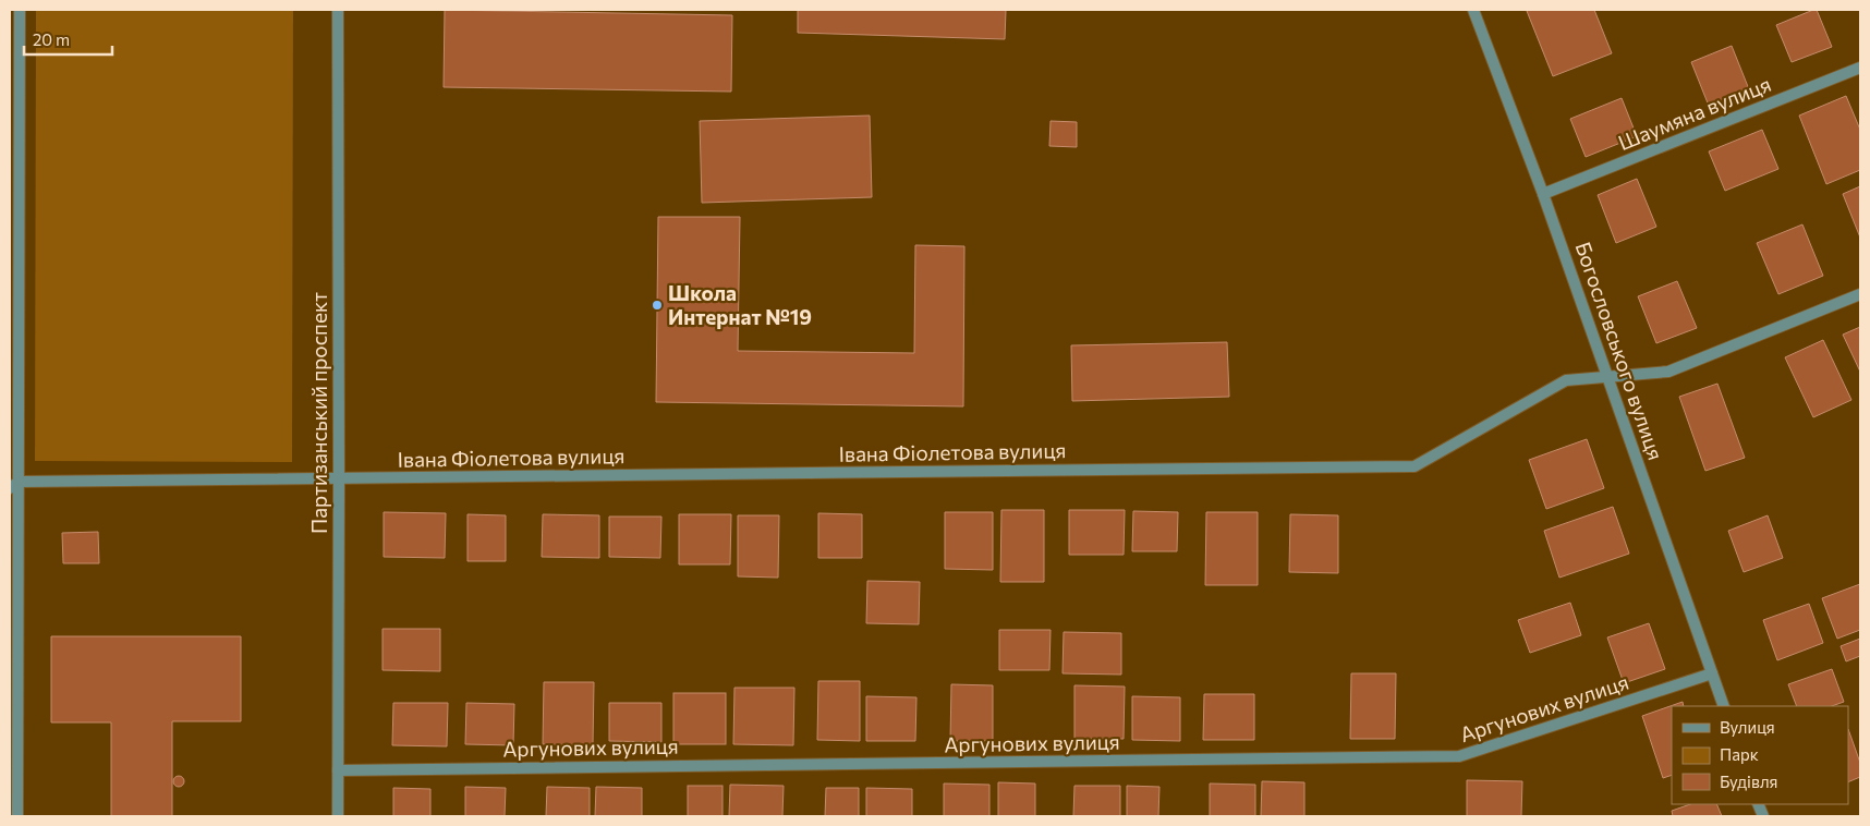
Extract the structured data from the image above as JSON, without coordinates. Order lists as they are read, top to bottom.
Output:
{
  "streets": {
    "street": [
      "Шаумяна вулиця",
      "Богословського вулиця",
      "Партизанський проспект",
      "Івана Фіолетова вулиця",
      "Аргунових вулиця"
    ]
  },
  "crossings": [
    ["Шаумяна вулиця", "Богословського вулиця"],
    ["Богословського вулиця", "Івана Фіолетова вулиця"],
    ["Богословського вулиця", "Аргунових вулиця"],
    ["Партизанський проспект", "Івана Фіолетова вулиця"],
    ["Партизанський проспект", "Аргунових вулиця"]
  ],
  "places": ["Школа Интернат №19"],
  "legend": ["Вулиця", "Парк", "Будівля"],
  "scale_bar": "20 m"
}
